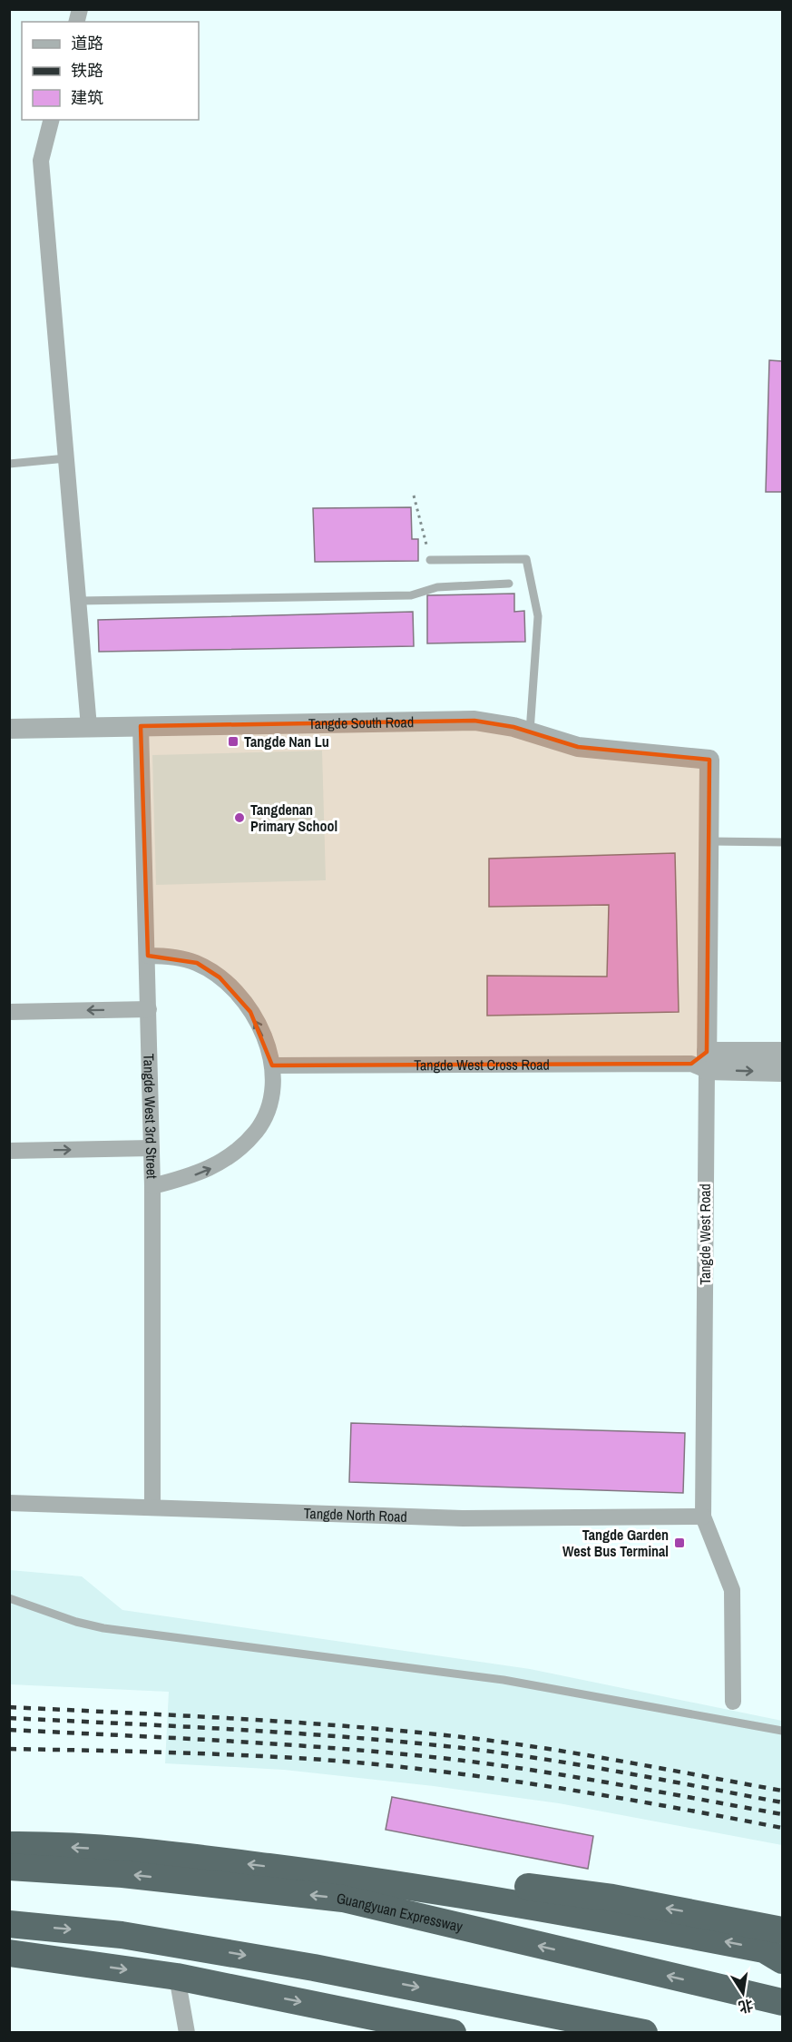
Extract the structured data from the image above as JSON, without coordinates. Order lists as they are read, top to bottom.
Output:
{
  "streets": {
    "highway": ["Guangyuan Expressway"],
    "street": [
      "Tangde South Road",
      "Tangde West Cross Road",
      "Tangde West 3rd Street",
      "Tangde West Road",
      "Tangde North Road"
    ]
  },
  "crossings": [
    ["Tangde South Road", "Tangde West 3rd Street"],
    ["Tangde South Road", "Tangde West Road"],
    ["Tangde West Cross Road", "Tangde West Road"],
    ["Tangde West 3rd Street", "Tangde North Road"],
    ["Tangde West Road", "Tangde North Road"]
  ],
  "places": {
    "transit": ["Tangde Nan Lu", "Tangde Garden West Bus Terminal"],
    "other": ["Tangdenan Primary School"]
  },
  "legend": ["道路", "铁路", "建筑"],
  "north": "bottom"
}
